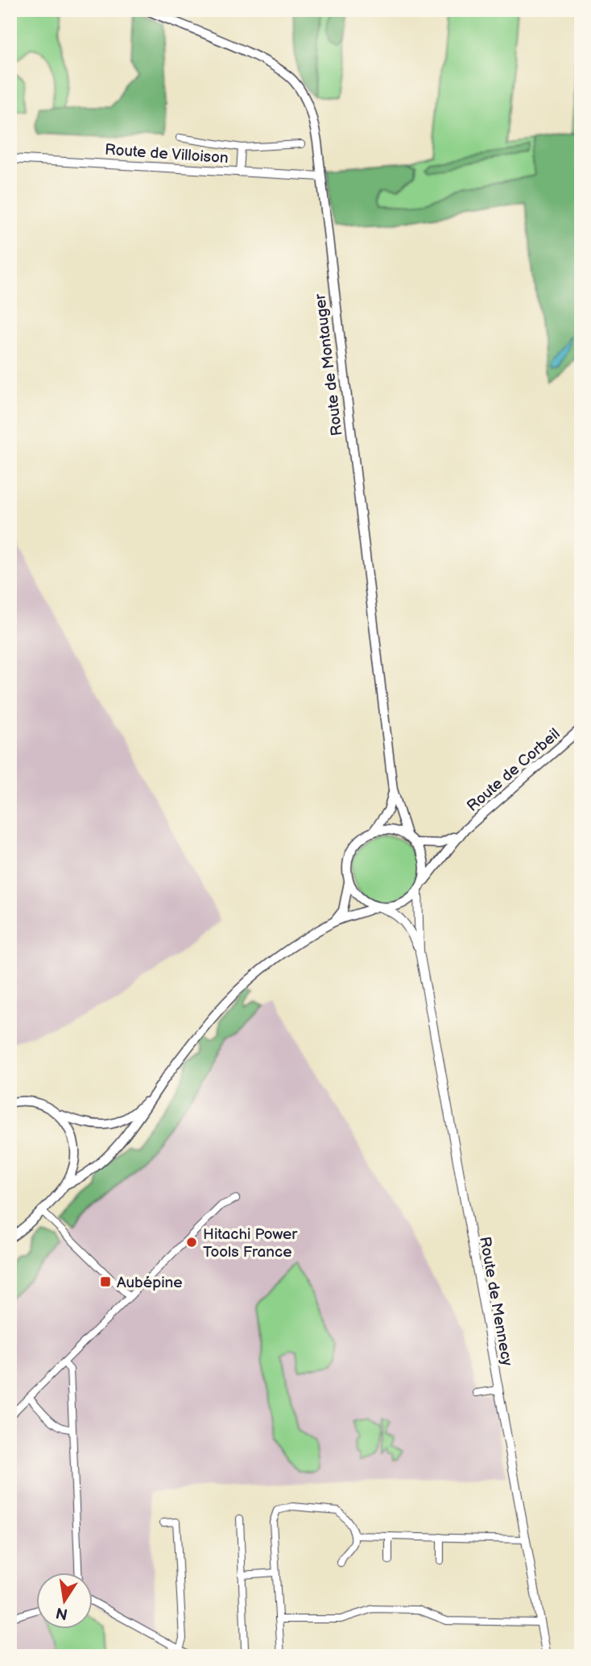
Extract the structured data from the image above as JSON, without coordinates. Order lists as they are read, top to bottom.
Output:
{
  "streets": {
    "main road": ["Route de Montauger", "Route de Corbeil"],
    "street": ["Route de Villoison", "Route de Mennecy"]
  },
  "crossings": [
    ["Route de Villoison", "Route de Montauger"],
    ["Route de Montauger", "Route de Corbeil"],
    ["Route de Montauger", "Route de Mennecy"],
    ["Route de Corbeil", "Route de Mennecy"]
  ],
  "places": {
    "other": ["Hitachi Power Tools France"],
    "transit": ["Aubépine"]
  },
  "north": "bottom"
}
